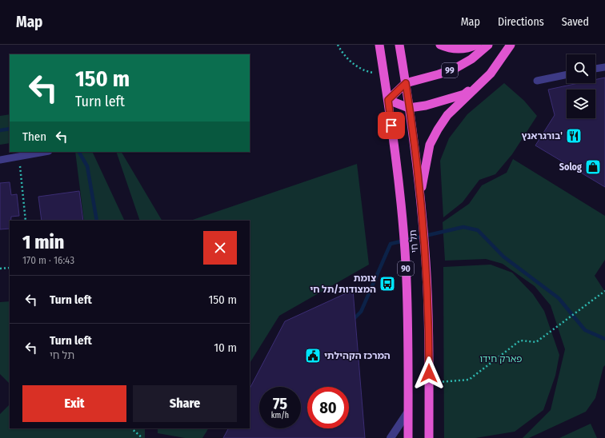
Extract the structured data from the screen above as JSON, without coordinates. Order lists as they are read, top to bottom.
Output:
{
  "streets": {
    "highway": ["99", "תל חי", "90"]
  },
  "crossings": [
    ["99", "תל חי"]
  ],
  "parks": ["פארק חידו"],
  "places": {
    "restaurant": ["בורגראנץ'"],
    "shop": ["Solog"],
    "bus stop": ["צומת המצודות/תל חי"],
    "public building": ["המרכז הקהילתי"]
  },
  "page": {
    "header": "Map",
    "nav": ["Map", "Directions", "Saved"],
    "turn": ["150 m", "Turn left"],
    "then": "Then",
    "heading": ["1 min", "170 m · 16:43"],
    "list": [
      {
        "name": "Turn left",
        "value": "150 m"
      },
      {
        "name": "Turn left",
        "note": "תל חי",
        "value": "10 m"
      }
    ],
    "buttons": ["Exit", "Share"],
    "speed": "75 km/h",
    "limit": "80"
  }
}
